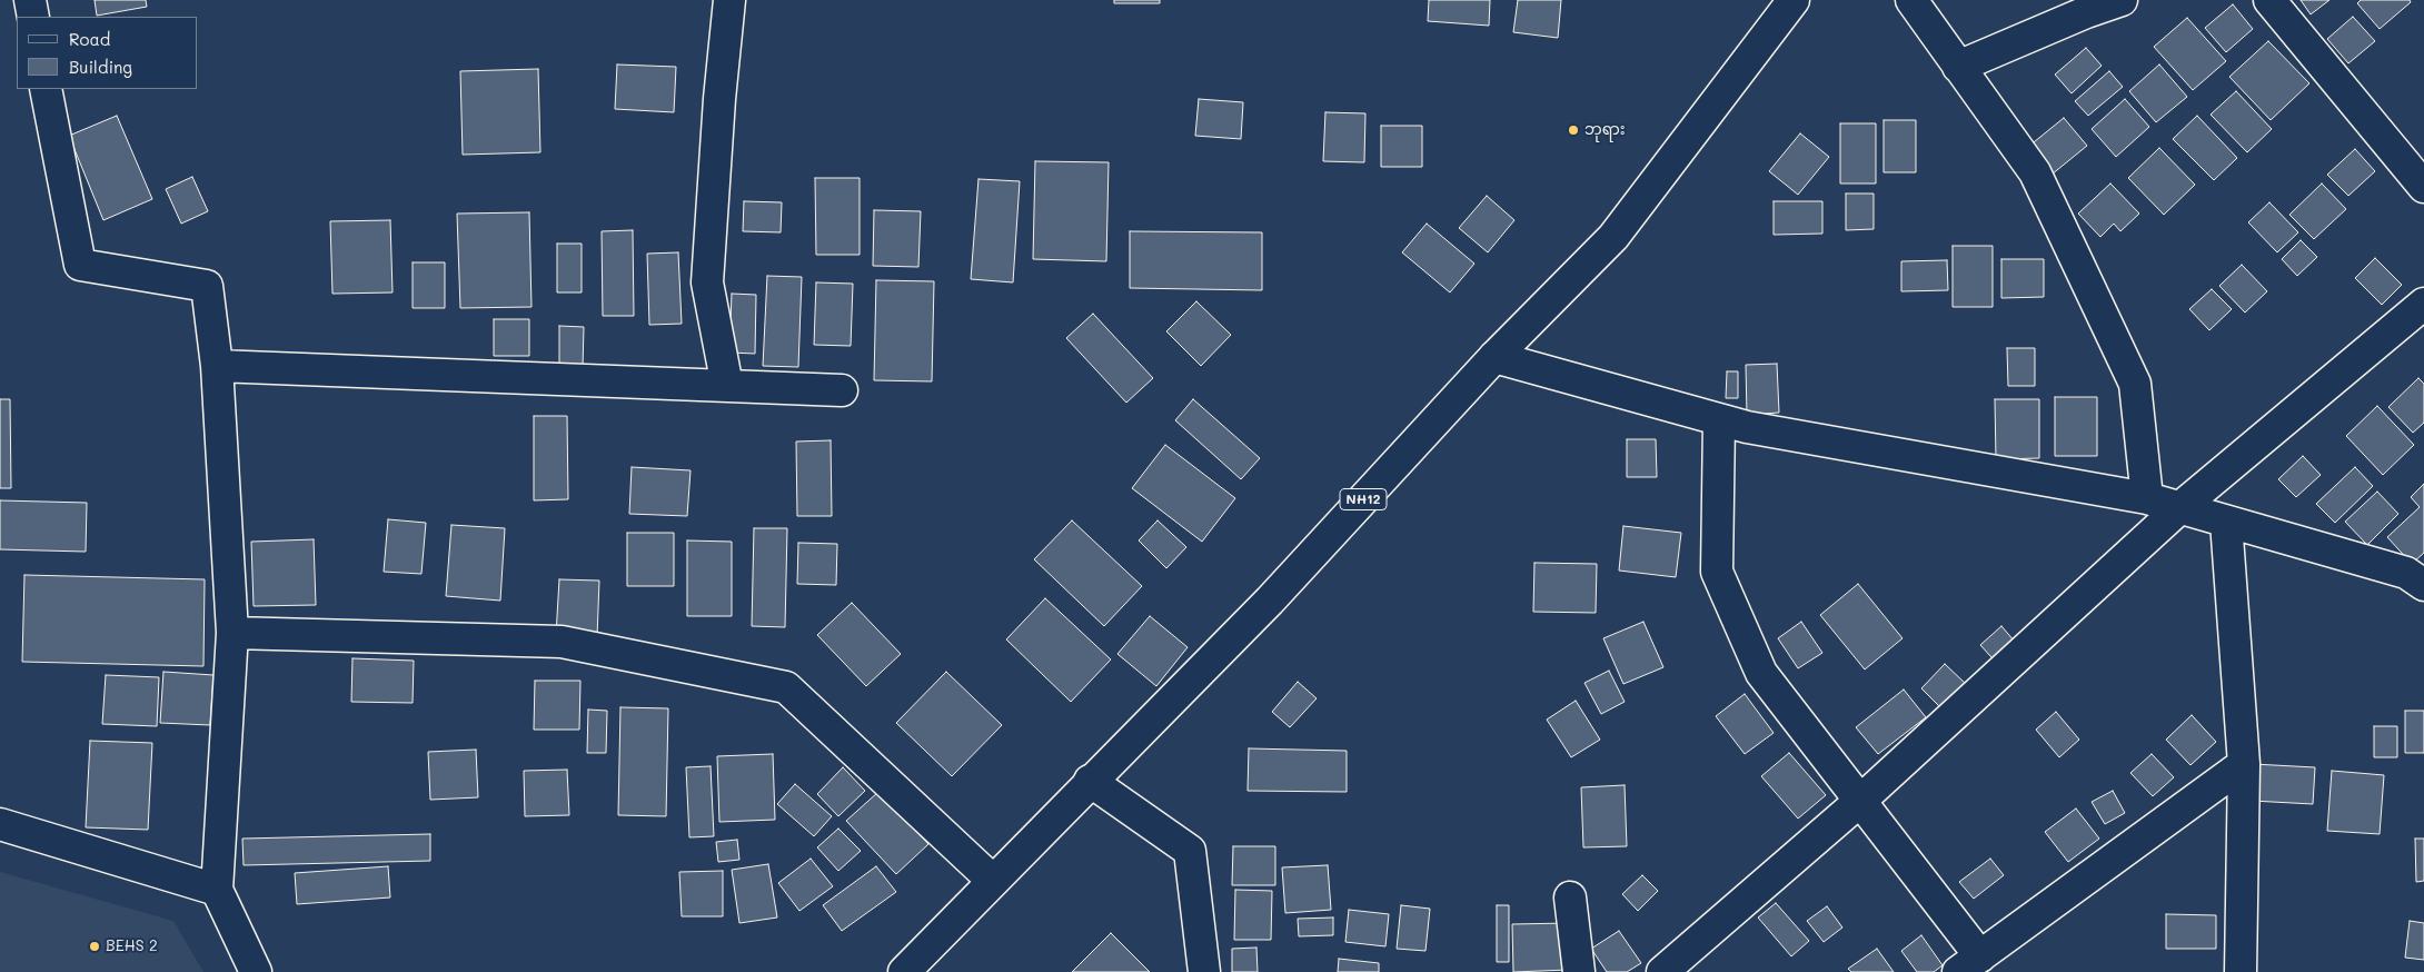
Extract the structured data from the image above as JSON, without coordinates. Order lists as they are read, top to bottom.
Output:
{
  "streets": {
    "main road": ["NH12"]
  },
  "places": ["ဘုရား", "BEHS 2"],
  "legend": ["Road", "Building"]
}
